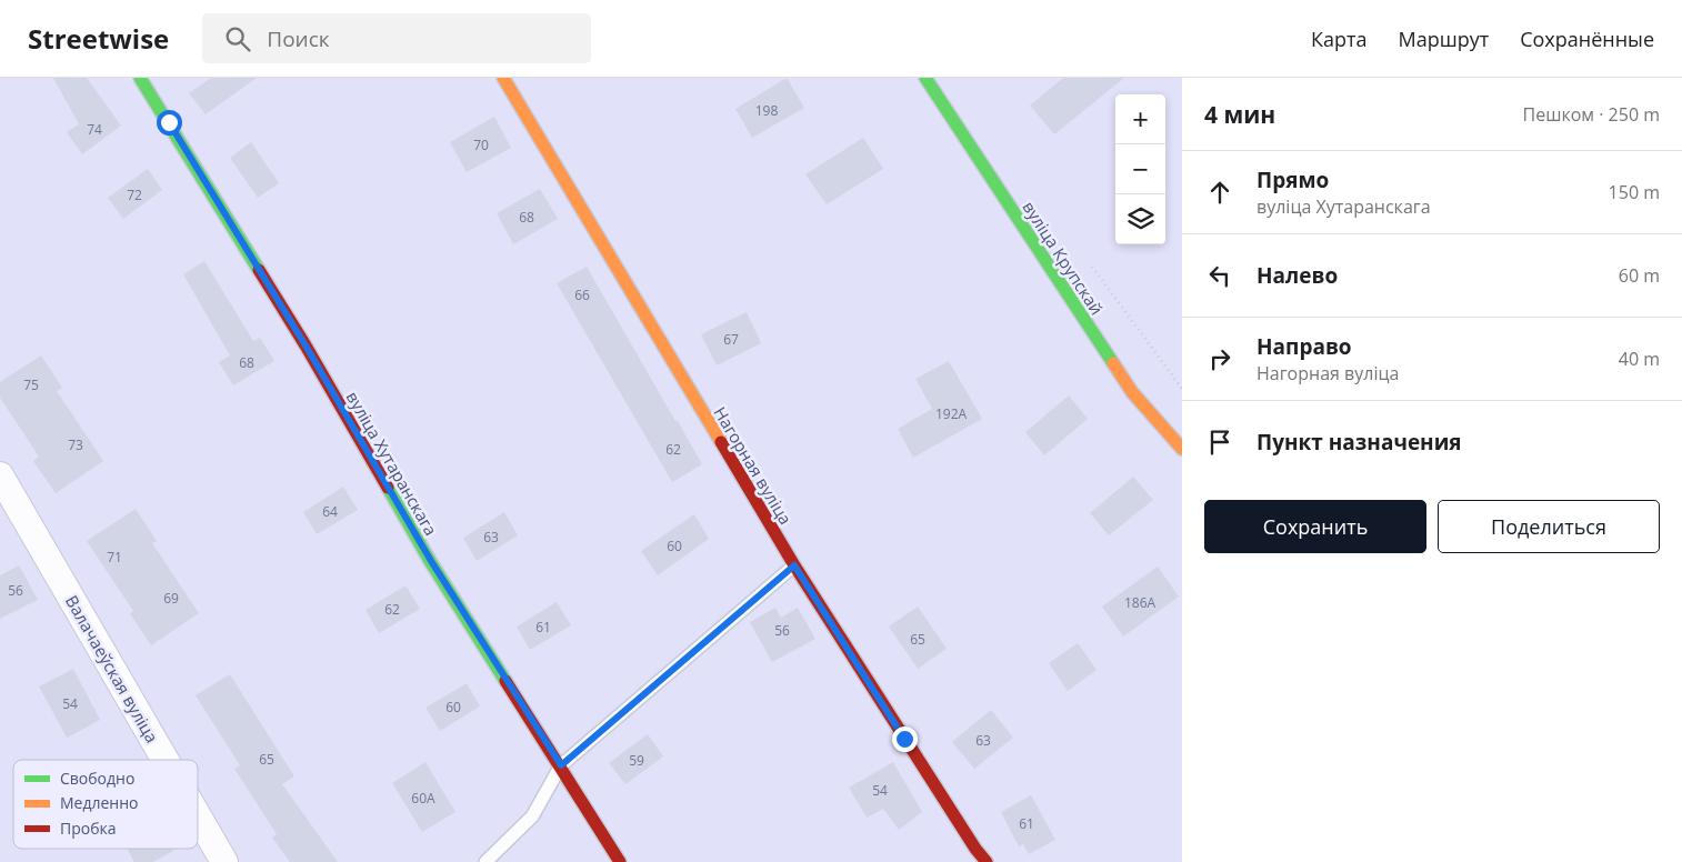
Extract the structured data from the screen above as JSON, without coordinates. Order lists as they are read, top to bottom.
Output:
{
  "streets": {
    "street": [
      "вуліца Крупскай",
      "вуліца Хутаранскага",
      "Нагорная вуліца",
      "Валачаеўская вуліца"
    ]
  },
  "house_numbers": [
    "198",
    "74",
    "70",
    "72",
    "68",
    "66",
    "67",
    "68",
    "75",
    "192А",
    "73",
    "62",
    "64",
    "63",
    "60",
    "71",
    "56",
    "69",
    "186А",
    "62",
    "61",
    "56",
    "65",
    "54",
    "60",
    "63",
    "65",
    "59",
    "54",
    "60А",
    "61"
  ],
  "legend": ["Свободно", "Медленно", "Пробка"],
  "page": {
    "header": "Streetwise",
    "search": "Поиск",
    "nav": ["Карта", "Маршрут", "Сохранённые"],
    "heading": ["4 мин", "Пешком · 250 m"],
    "map_buttons": ["+", "−"],
    "list": [
      ["Прямо", "вуліца Хутаранскага", "150 m"],
      ["Налево", "60 m"],
      ["Направо", "Нагорная вуліца", "40 m"],
      "Пункт назначения"
    ],
    "buttons": ["Сохранить", "Поделиться"]
  }
}
